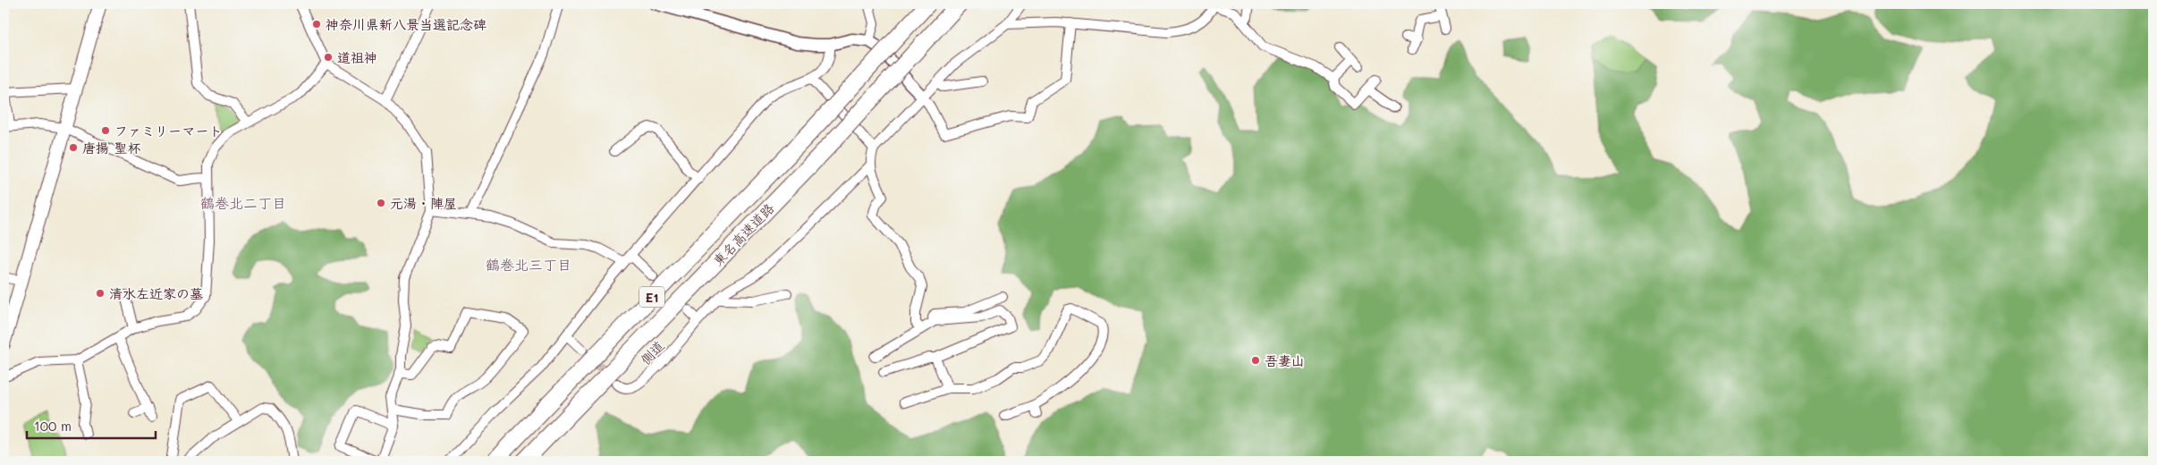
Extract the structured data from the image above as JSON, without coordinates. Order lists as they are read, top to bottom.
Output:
{
  "streets": {
    "highway": ["東名高速道路", "E1"],
    "street": ["側道"]
  },
  "districts": ["鶴巻北二丁目", "鶴巻北三丁目"],
  "places": [
    "神奈川県新八景当選記念碑",
    "道祖神",
    "ファミリーマート",
    "唐揚 聖杯",
    "元湯・陣屋",
    "清水左近家の墓",
    "吾妻山"
  ],
  "scale_bar": "100 m"
}
